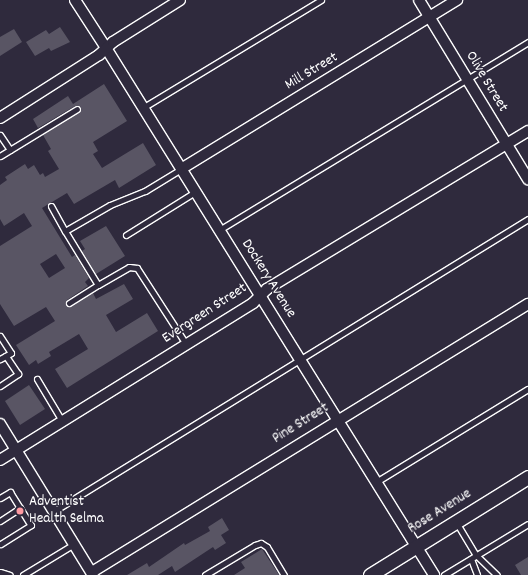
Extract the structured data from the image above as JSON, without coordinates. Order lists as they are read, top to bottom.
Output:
{
  "streets": {
    "street": [
      "Mill Street",
      "Olive Street",
      "Dockery Avenue",
      "Evergreen Street",
      "Pine Street",
      "Rose Avenue"
    ]
  },
  "crossings": [
    ["Mill Street", "Olive Street"],
    ["Mill Street", "Dockery Avenue"],
    ["Olive Street", "Evergreen Street"],
    ["Dockery Avenue", "Evergreen Street"],
    ["Dockery Avenue", "Pine Street"],
    ["Dockery Avenue", "Rose Avenue"]
  ],
  "places": ["Adventist Health Selma"]
}
